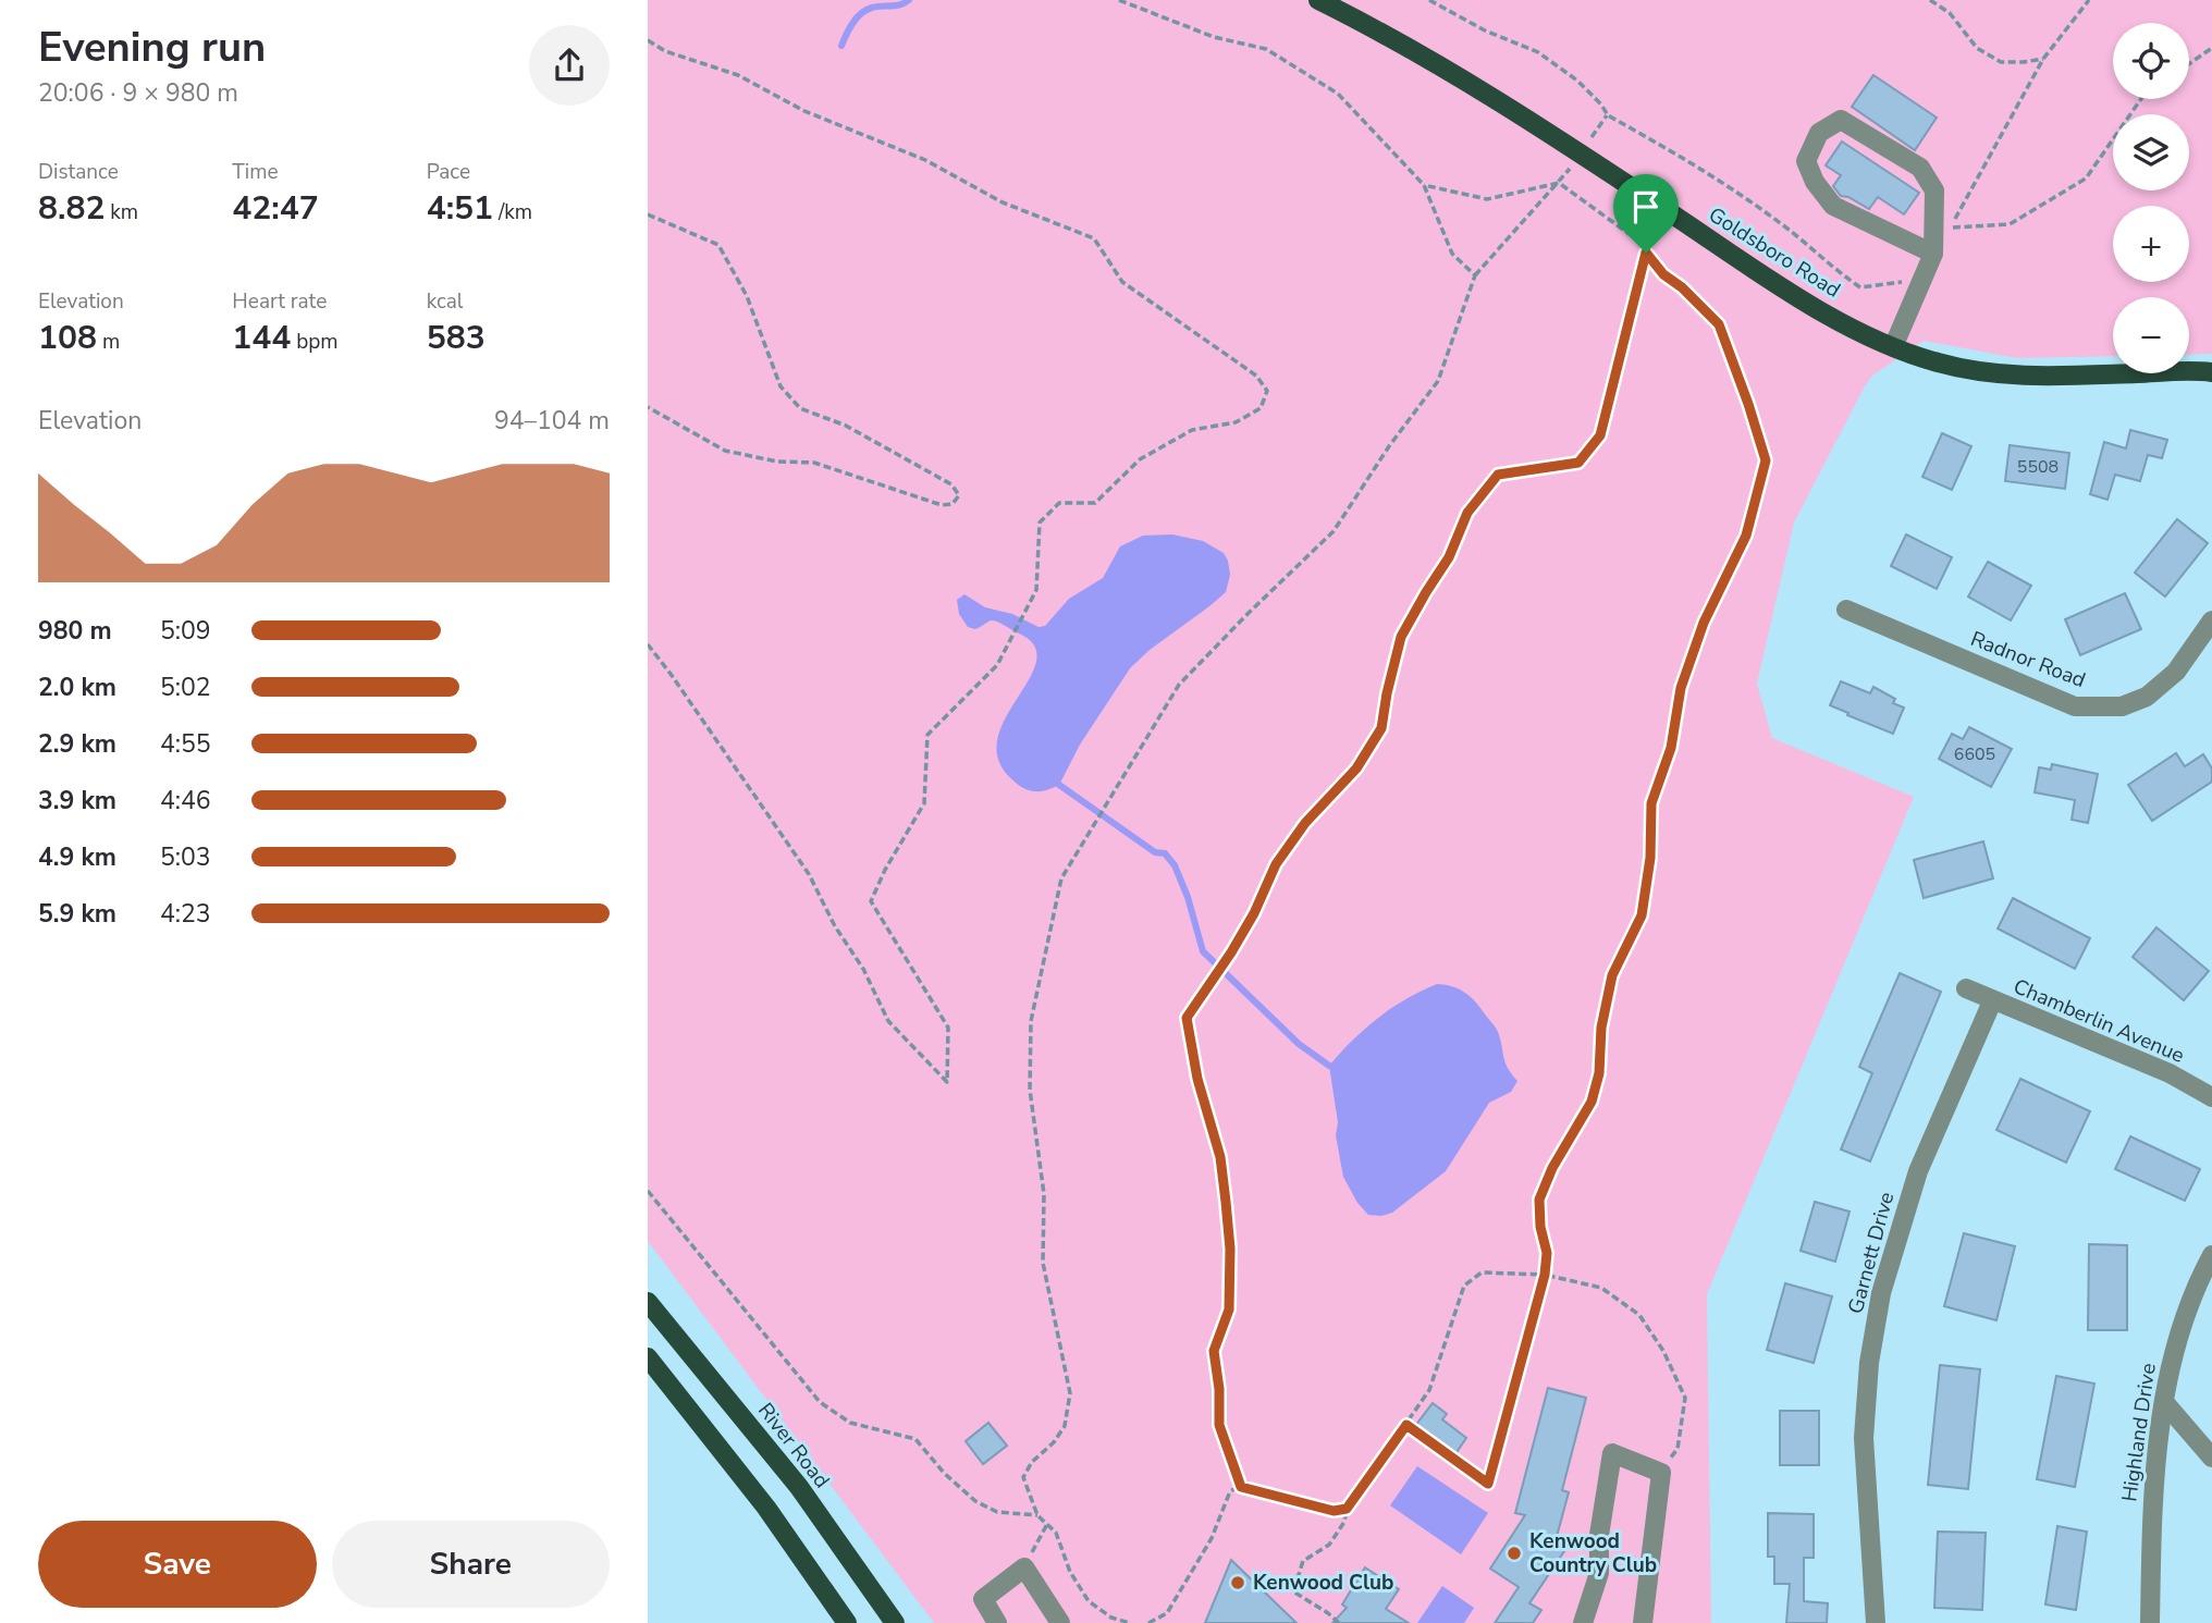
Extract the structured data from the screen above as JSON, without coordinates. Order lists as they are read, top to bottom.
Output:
{
  "streets": {
    "main road": ["Goldsboro Road", "River Road"],
    "street": [
      "Radnor Road",
      "Chamberlin Avenue",
      "Garnett Drive",
      "Highland Drive"
    ]
  },
  "crossings": [
    ["Chamberlin Avenue", "Garnett Drive"]
  ],
  "places": ["Kenwood Country Club", "Kenwood Club"],
  "house_numbers": ["5508", "6605"],
  "page": {
    "heading": ["Evening run", "20:06 · 9 × 980 m"],
    "map_buttons": ["+", "−"],
    "stats": [
      ["Distance", "8.82 km"],
      ["Time", "42:47"],
      ["Pace", "4:51 /km"],
      ["Elevation", "108 m"],
      ["Heart rate", "144 bpm"],
      ["kcal", "583"]
    ],
    "chart": ["Elevation", "94–104 m"],
    "list": [
      {
        "name": "980 m",
        "note": "5:09"
      },
      {
        "name": "2.0 km",
        "note": "5:02"
      },
      {
        "name": "2.9 km",
        "note": "4:55"
      },
      {
        "name": "3.9 km",
        "note": "4:46"
      },
      {
        "name": "4.9 km",
        "note": "5:03"
      },
      {
        "name": "5.9 km",
        "note": "4:23"
      }
    ],
    "buttons": ["Save", "Share"]
  }
}
